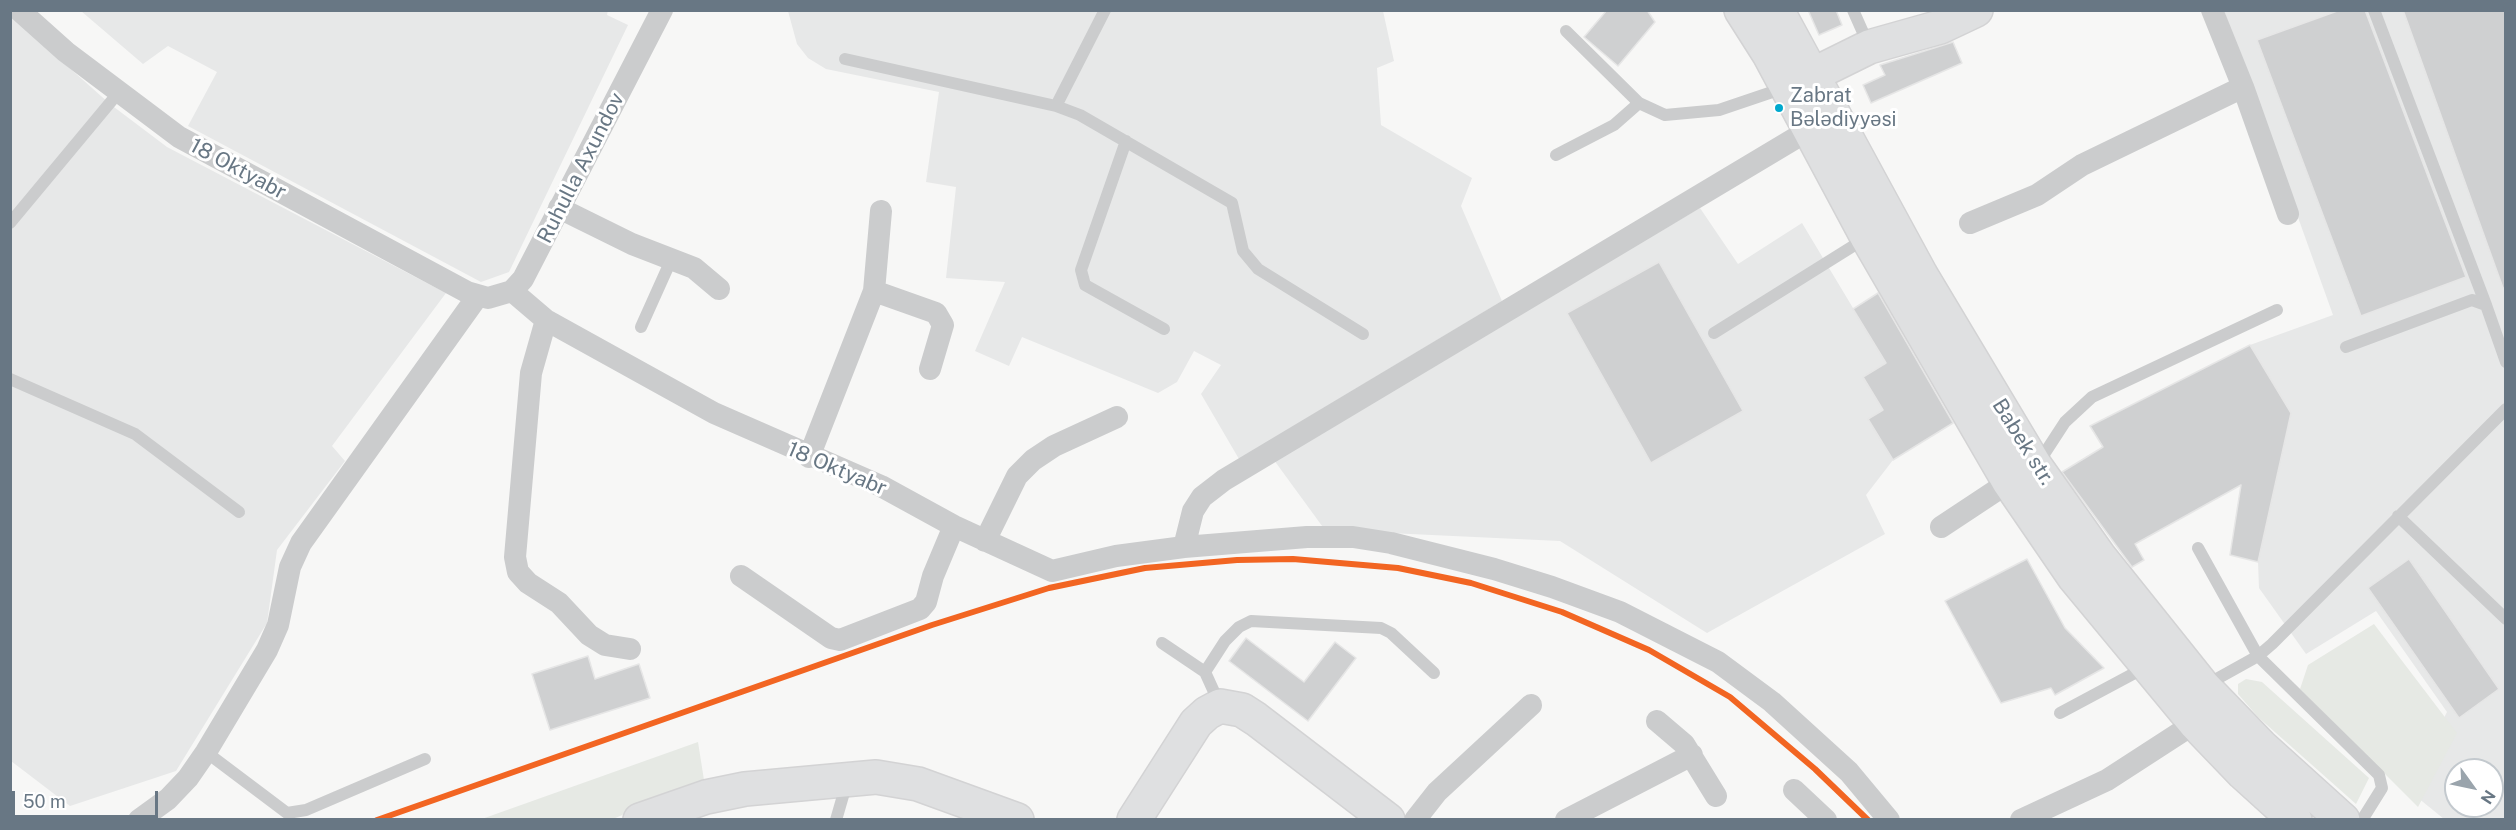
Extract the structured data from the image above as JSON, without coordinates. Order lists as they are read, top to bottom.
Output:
{
  "streets": {
    "main road": ["Babek str."],
    "street": ["Ruhulla Axundov", "18 Oktyabr"]
  },
  "crossings": [
    ["Ruhulla Axundov", "18 Oktyabr"]
  ],
  "places": ["Zabrat Bәlәdiyyәsi"],
  "scale_bar": "50 m",
  "north": "bottom right"
}
